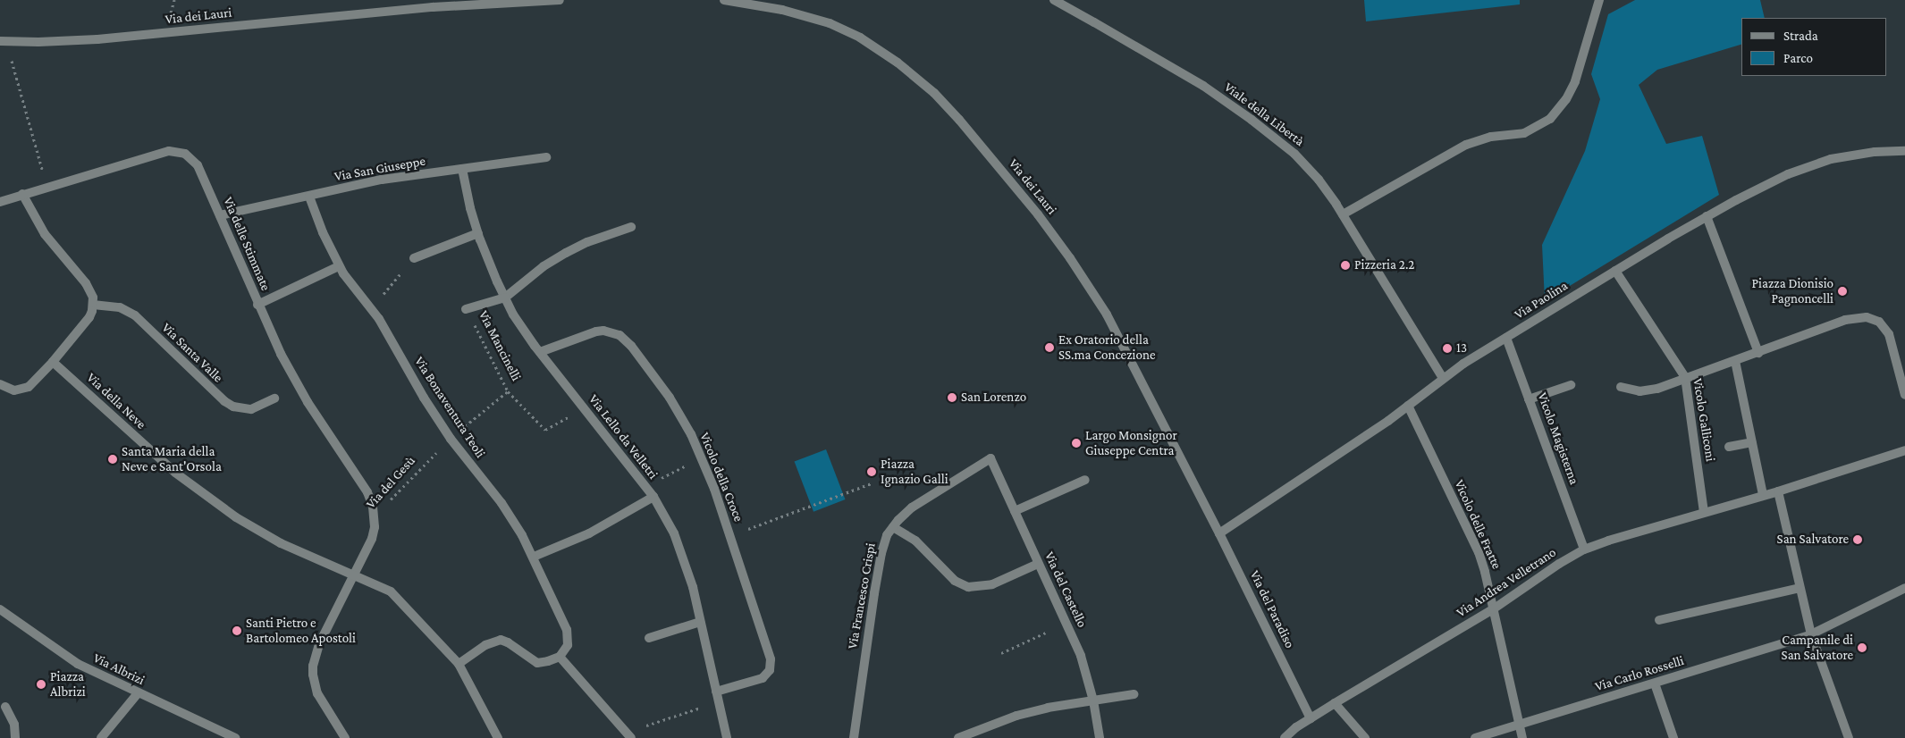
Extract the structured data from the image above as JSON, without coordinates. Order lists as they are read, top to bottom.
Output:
{
  "streets": {
    "street": [
      "Via dei Lauri",
      "Viale della Libertà",
      "Via San Giuseppe",
      "Via delle Stimmate",
      "Via Paolina",
      "Via Mancinelli",
      "Via Santa Valle",
      "Via della Neve",
      "Via Bonaventura Teoli",
      "Vicolo Galliconi",
      "Via Lello da Velletri",
      "Vicolo Magisterna",
      "Vicolo della Croce",
      "Via del Gesù",
      "Vicolo delle Fratte",
      "Via Andrea Velletrano",
      "Via del Castello",
      "Via Francesco Crispi",
      "Via del Paradiso",
      "Via Albrizi",
      "Via Carlo Rosselli"
    ]
  },
  "crossings": [
    ["Via dei Lauri", "Via del Paradiso"],
    ["Viale della Libertà", "Via Paolina"],
    ["Via San Giuseppe", "Via delle Stimmate"],
    ["Via San Giuseppe", "Via Bonaventura Teoli"],
    ["Via San Giuseppe", "Via Lello da Velletri"],
    ["Via delle Stimmate", "Via del Gesù"],
    ["Via Paolina", "Vicolo Galliconi"],
    ["Via Paolina", "Vicolo Magisterna"],
    ["Via Paolina", "Vicolo delle Fratte"],
    ["Via Paolina", "Via del Paradiso"],
    ["Via Mancinelli", "Via Lello da Velletri"],
    ["Via Mancinelli", "Via del Gesù"],
    ["Via della Neve", "Via del Gesù"],
    ["Via Bonaventura Teoli", "Via del Gesù"],
    ["Vicolo Galliconi", "Via Andrea Velletrano"],
    ["Via Lello da Velletri", "Vicolo della Croce"],
    ["Vicolo Magisterna", "Via Andrea Velletrano"],
    ["Vicolo delle Fratte", "Via Andrea Velletrano"],
    ["Vicolo delle Fratte", "Via Carlo Rosselli"],
    ["Via Andrea Velletrano", "Via del Paradiso"],
    ["Via del Castello", "Via Francesco Crispi"]
  ],
  "places": [
    "Pizzeria 2.2",
    "Piazza Dionisio Pagnoncelli",
    "Ex Oratorio della SS.ma Concezione",
    "13",
    "San Lorenzo",
    "Largo Monsignor Giuseppe Centra",
    "Santa Maria della Neve e Sant'Orsola",
    "Piazza Ignazio Galli",
    "San Salvatore",
    "Santi Pietro e Bartolomeo Apostoli",
    "Campanile di San Salvatore",
    "Piazza Albrizi"
  ],
  "legend": ["Strada", "Parco"]
}
